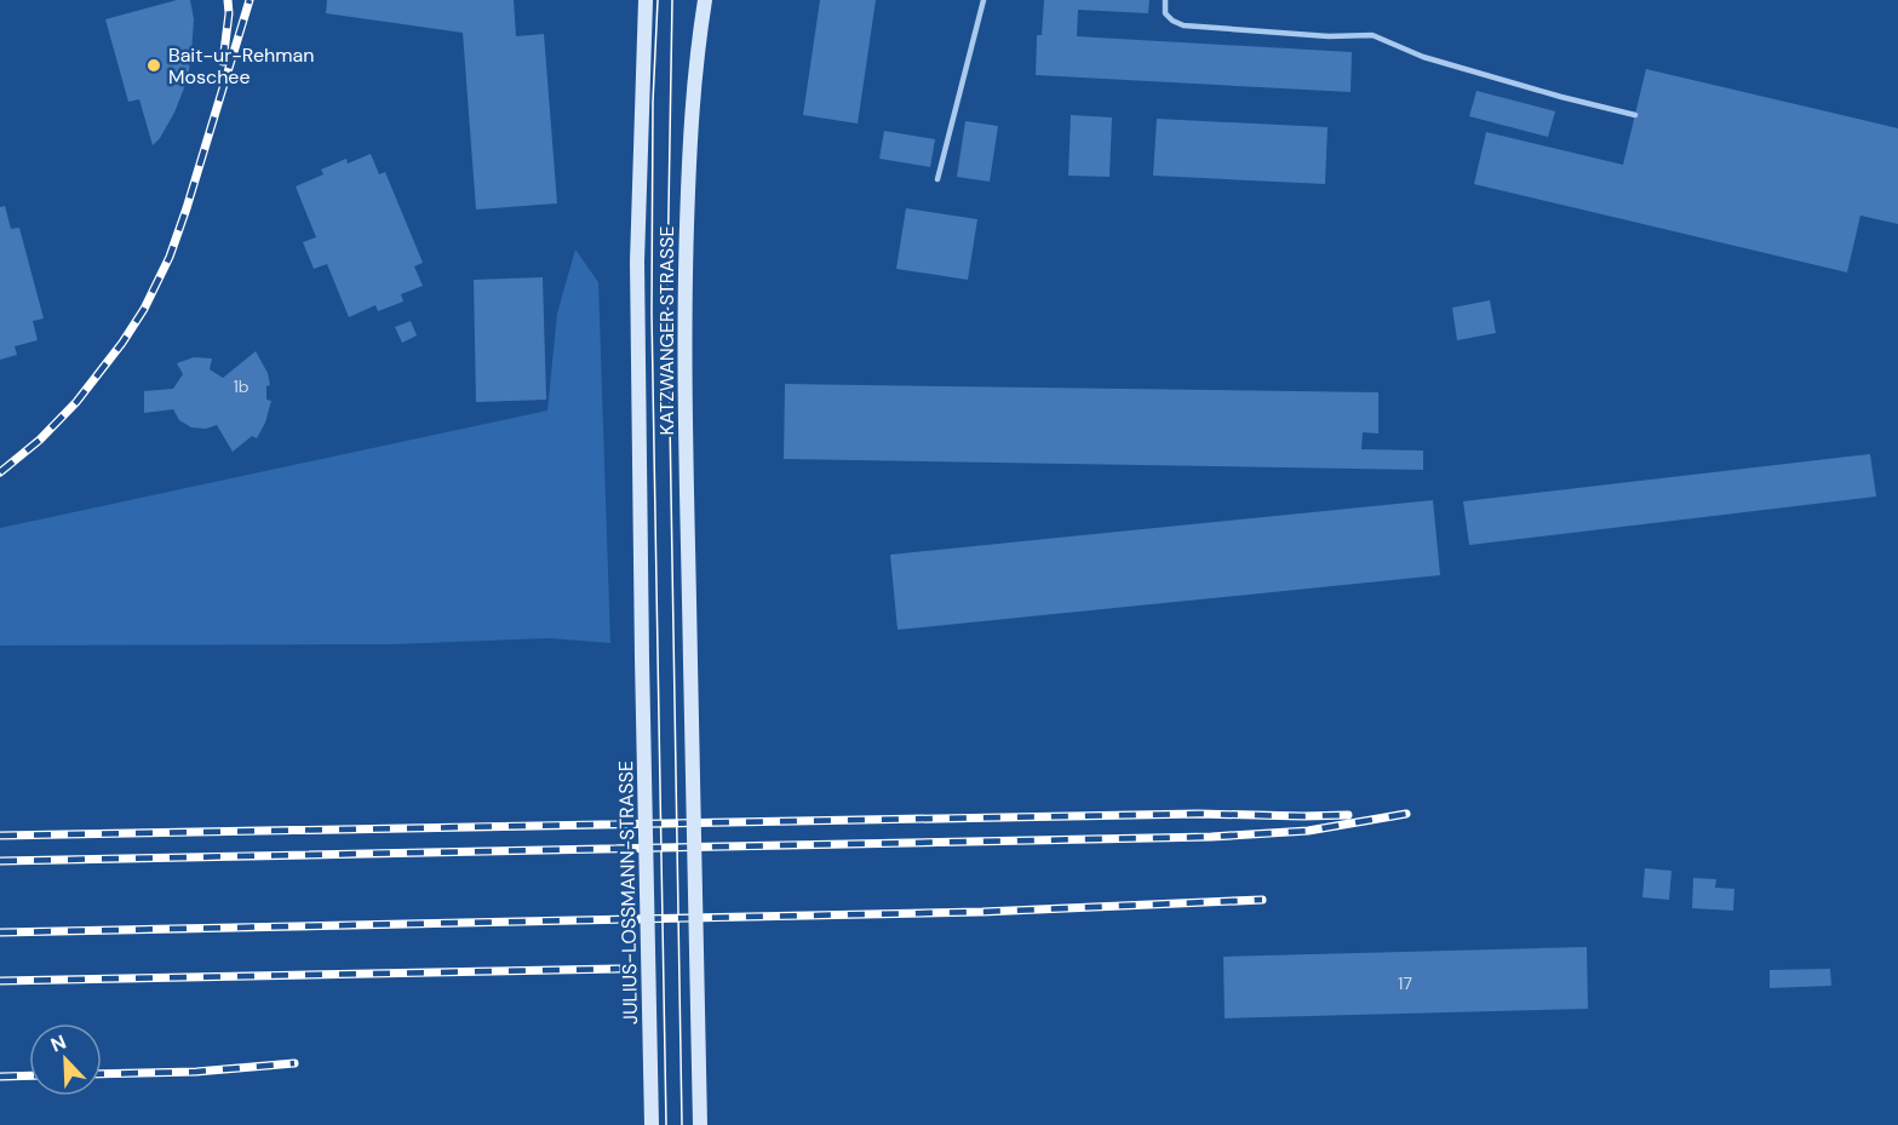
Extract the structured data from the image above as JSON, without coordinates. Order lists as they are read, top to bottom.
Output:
{
  "streets": {
    "main road": ["KATZWANGER STRASSE", "JULIUS-LOSSMANN-STRASSE"]
  },
  "crossings": [
    ["KATZWANGER STRASSE", "JULIUS-LOSSMANN-STRASSE"]
  ],
  "places": ["Bait-ur-Rehman Moschee"],
  "house_numbers": ["1b", "17"],
  "north": "top left"
}
